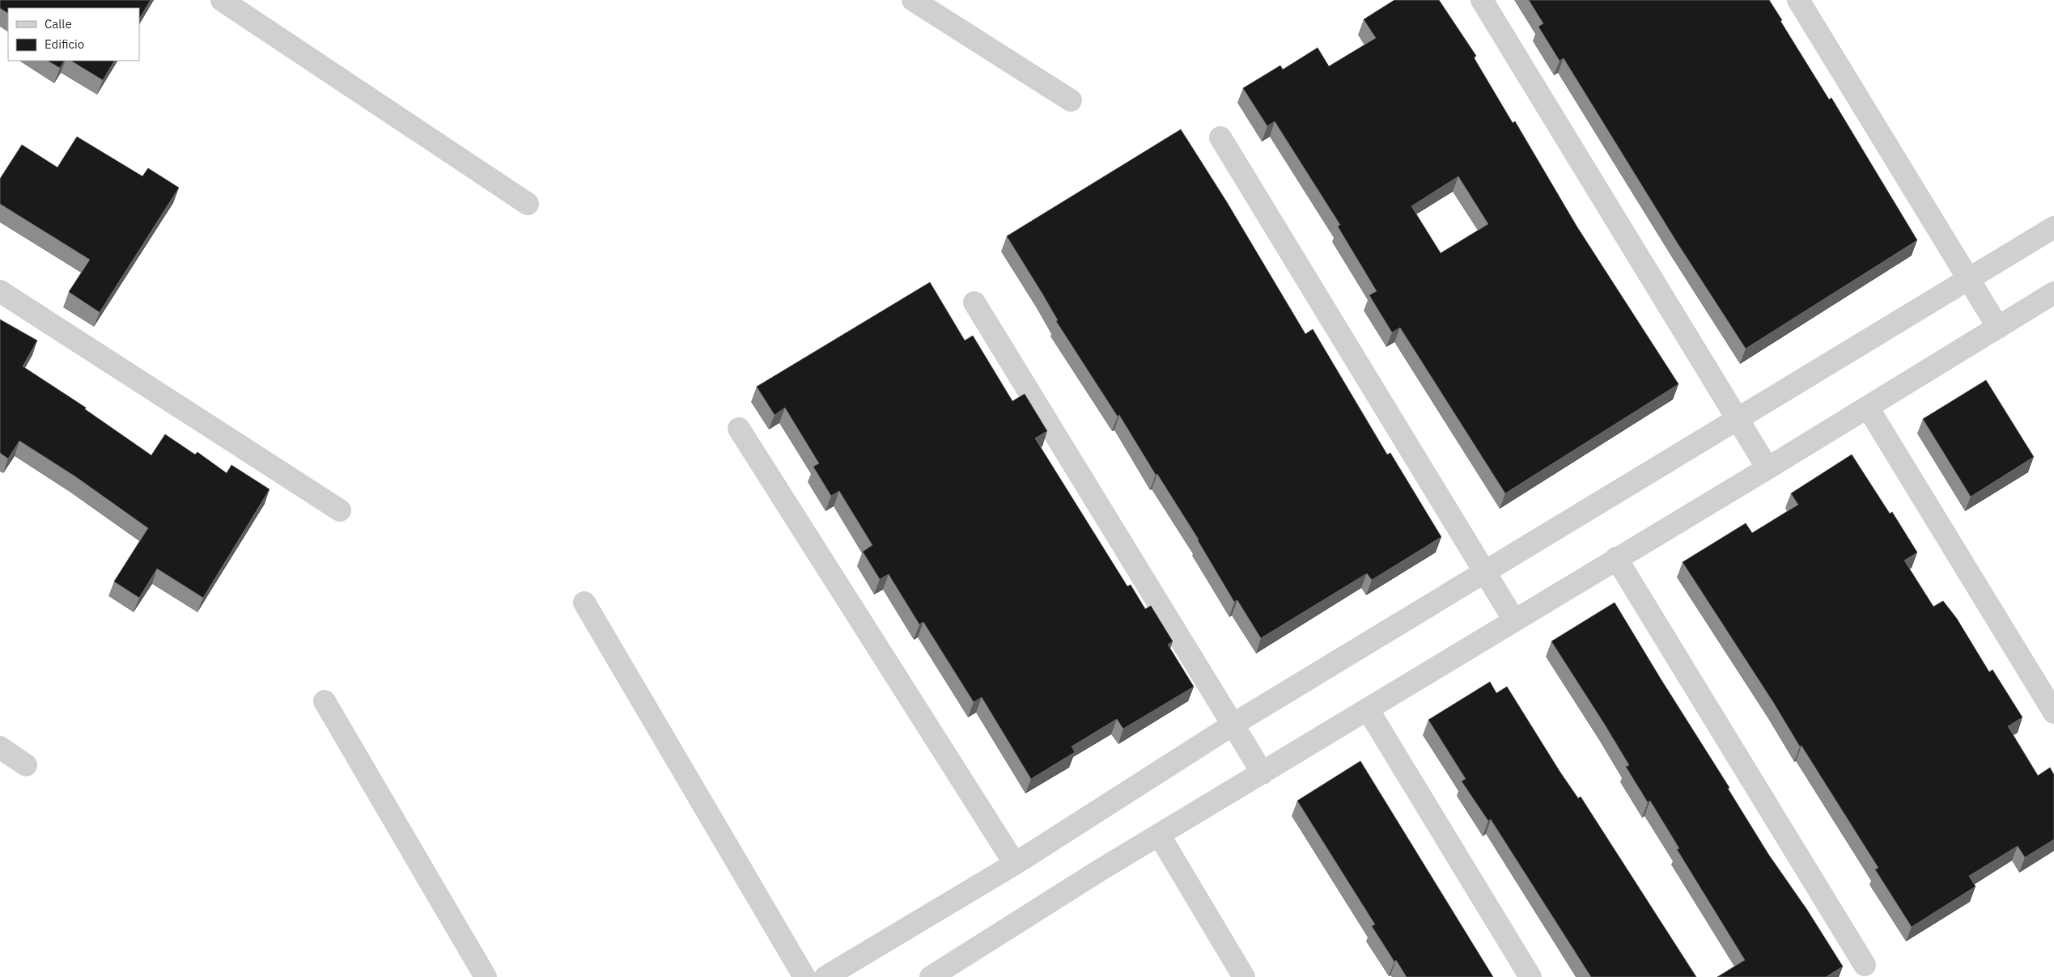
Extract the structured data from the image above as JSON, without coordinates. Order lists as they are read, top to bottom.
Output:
{
  "legend": ["Calle", "Edificio"]
}
